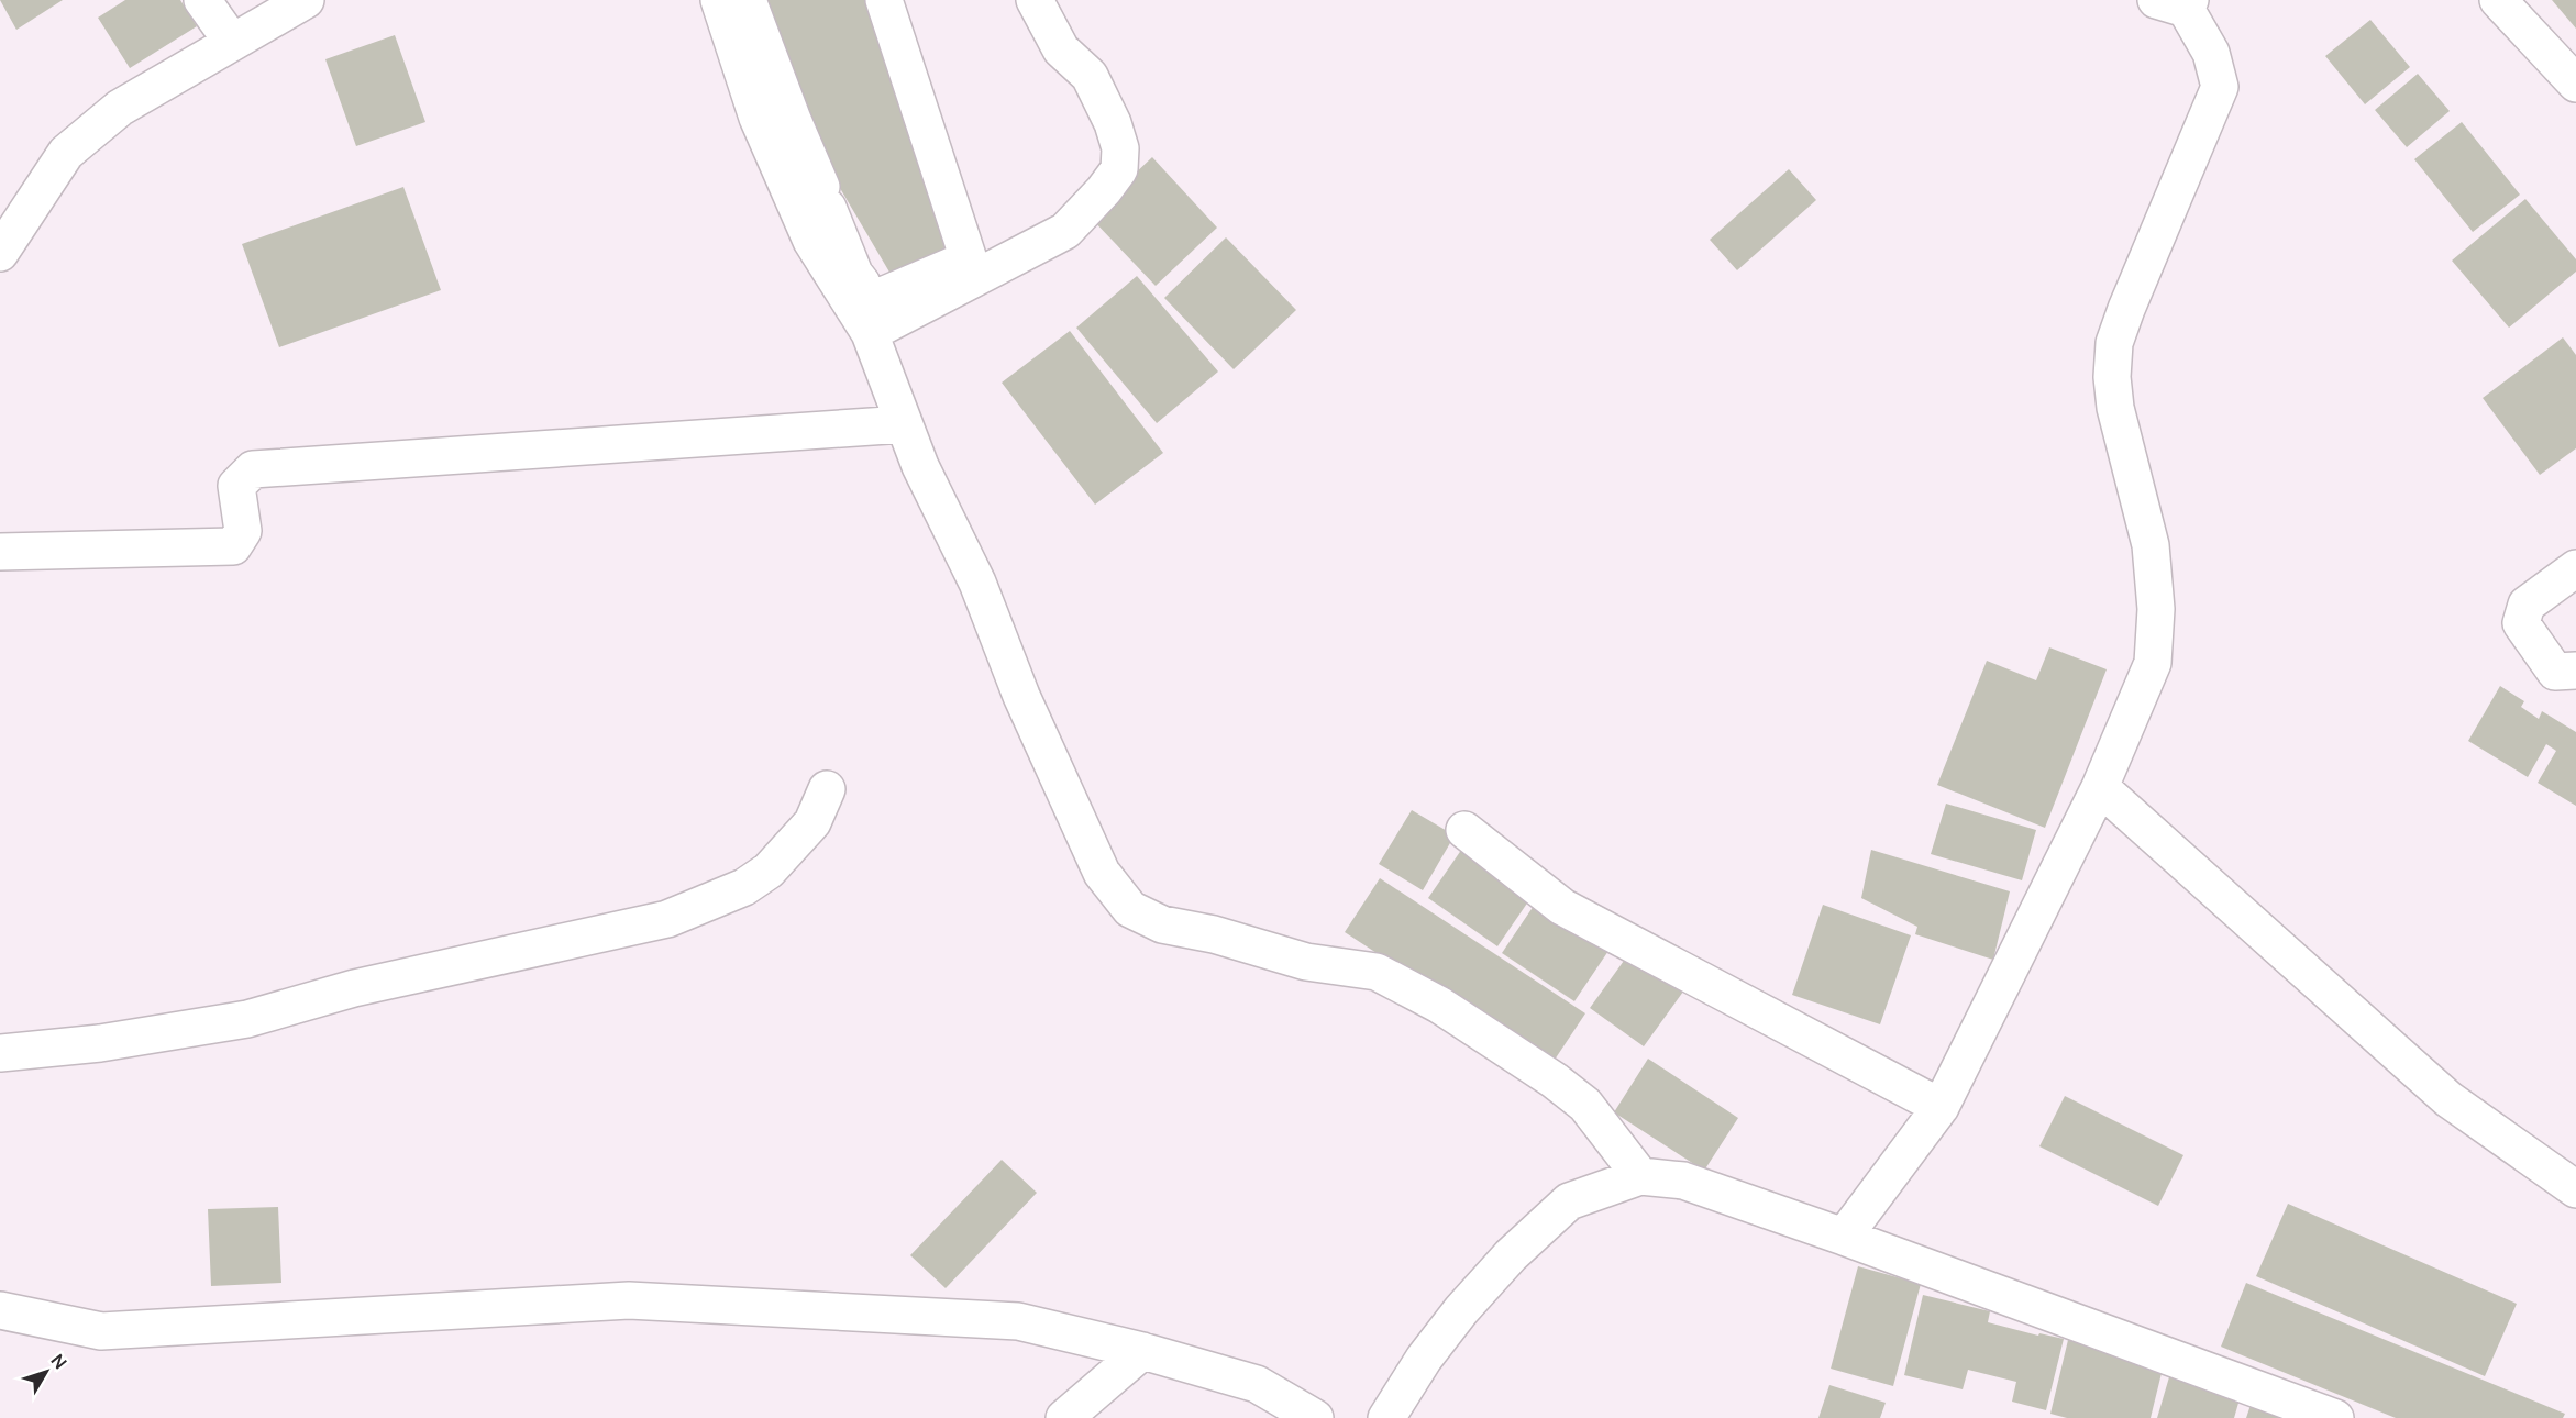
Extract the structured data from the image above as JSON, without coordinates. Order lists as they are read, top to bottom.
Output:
{
  "north": "top right"
}
